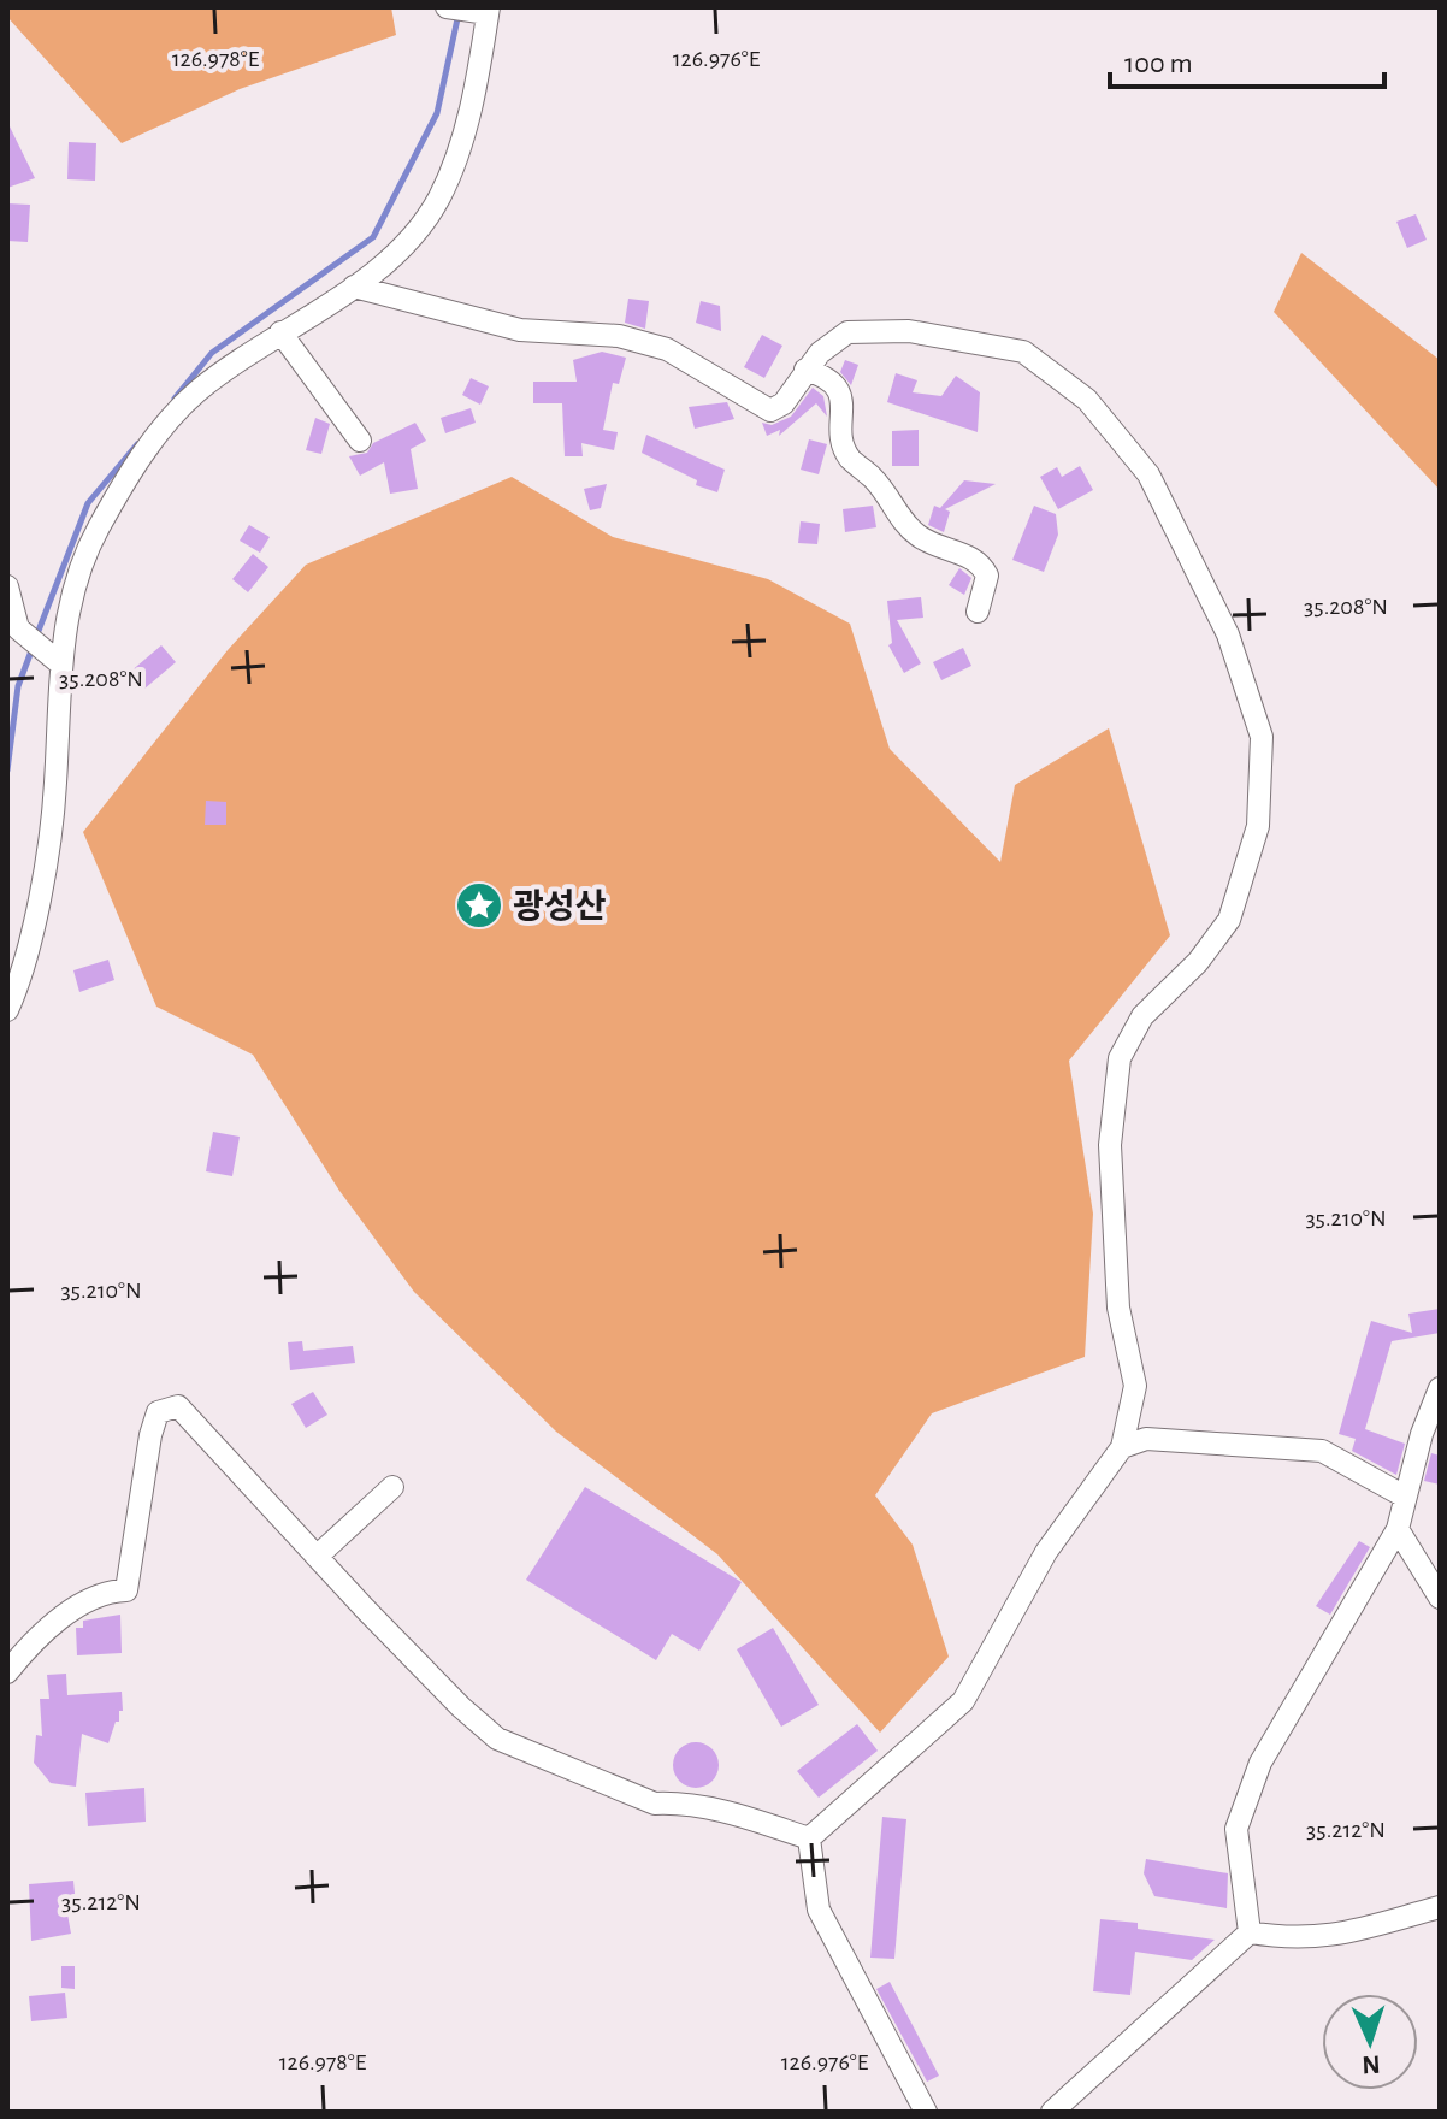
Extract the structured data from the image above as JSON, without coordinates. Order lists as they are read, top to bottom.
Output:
{
  "places": {
    "place": ["광성산"]
  },
  "scale_bar": "100 m",
  "north": "bottom",
  "coordinates": [
    "126.978°E",
    "126.976°E",
    "35.208°N",
    "35.210°N",
    "35.212°N"
  ]
}
